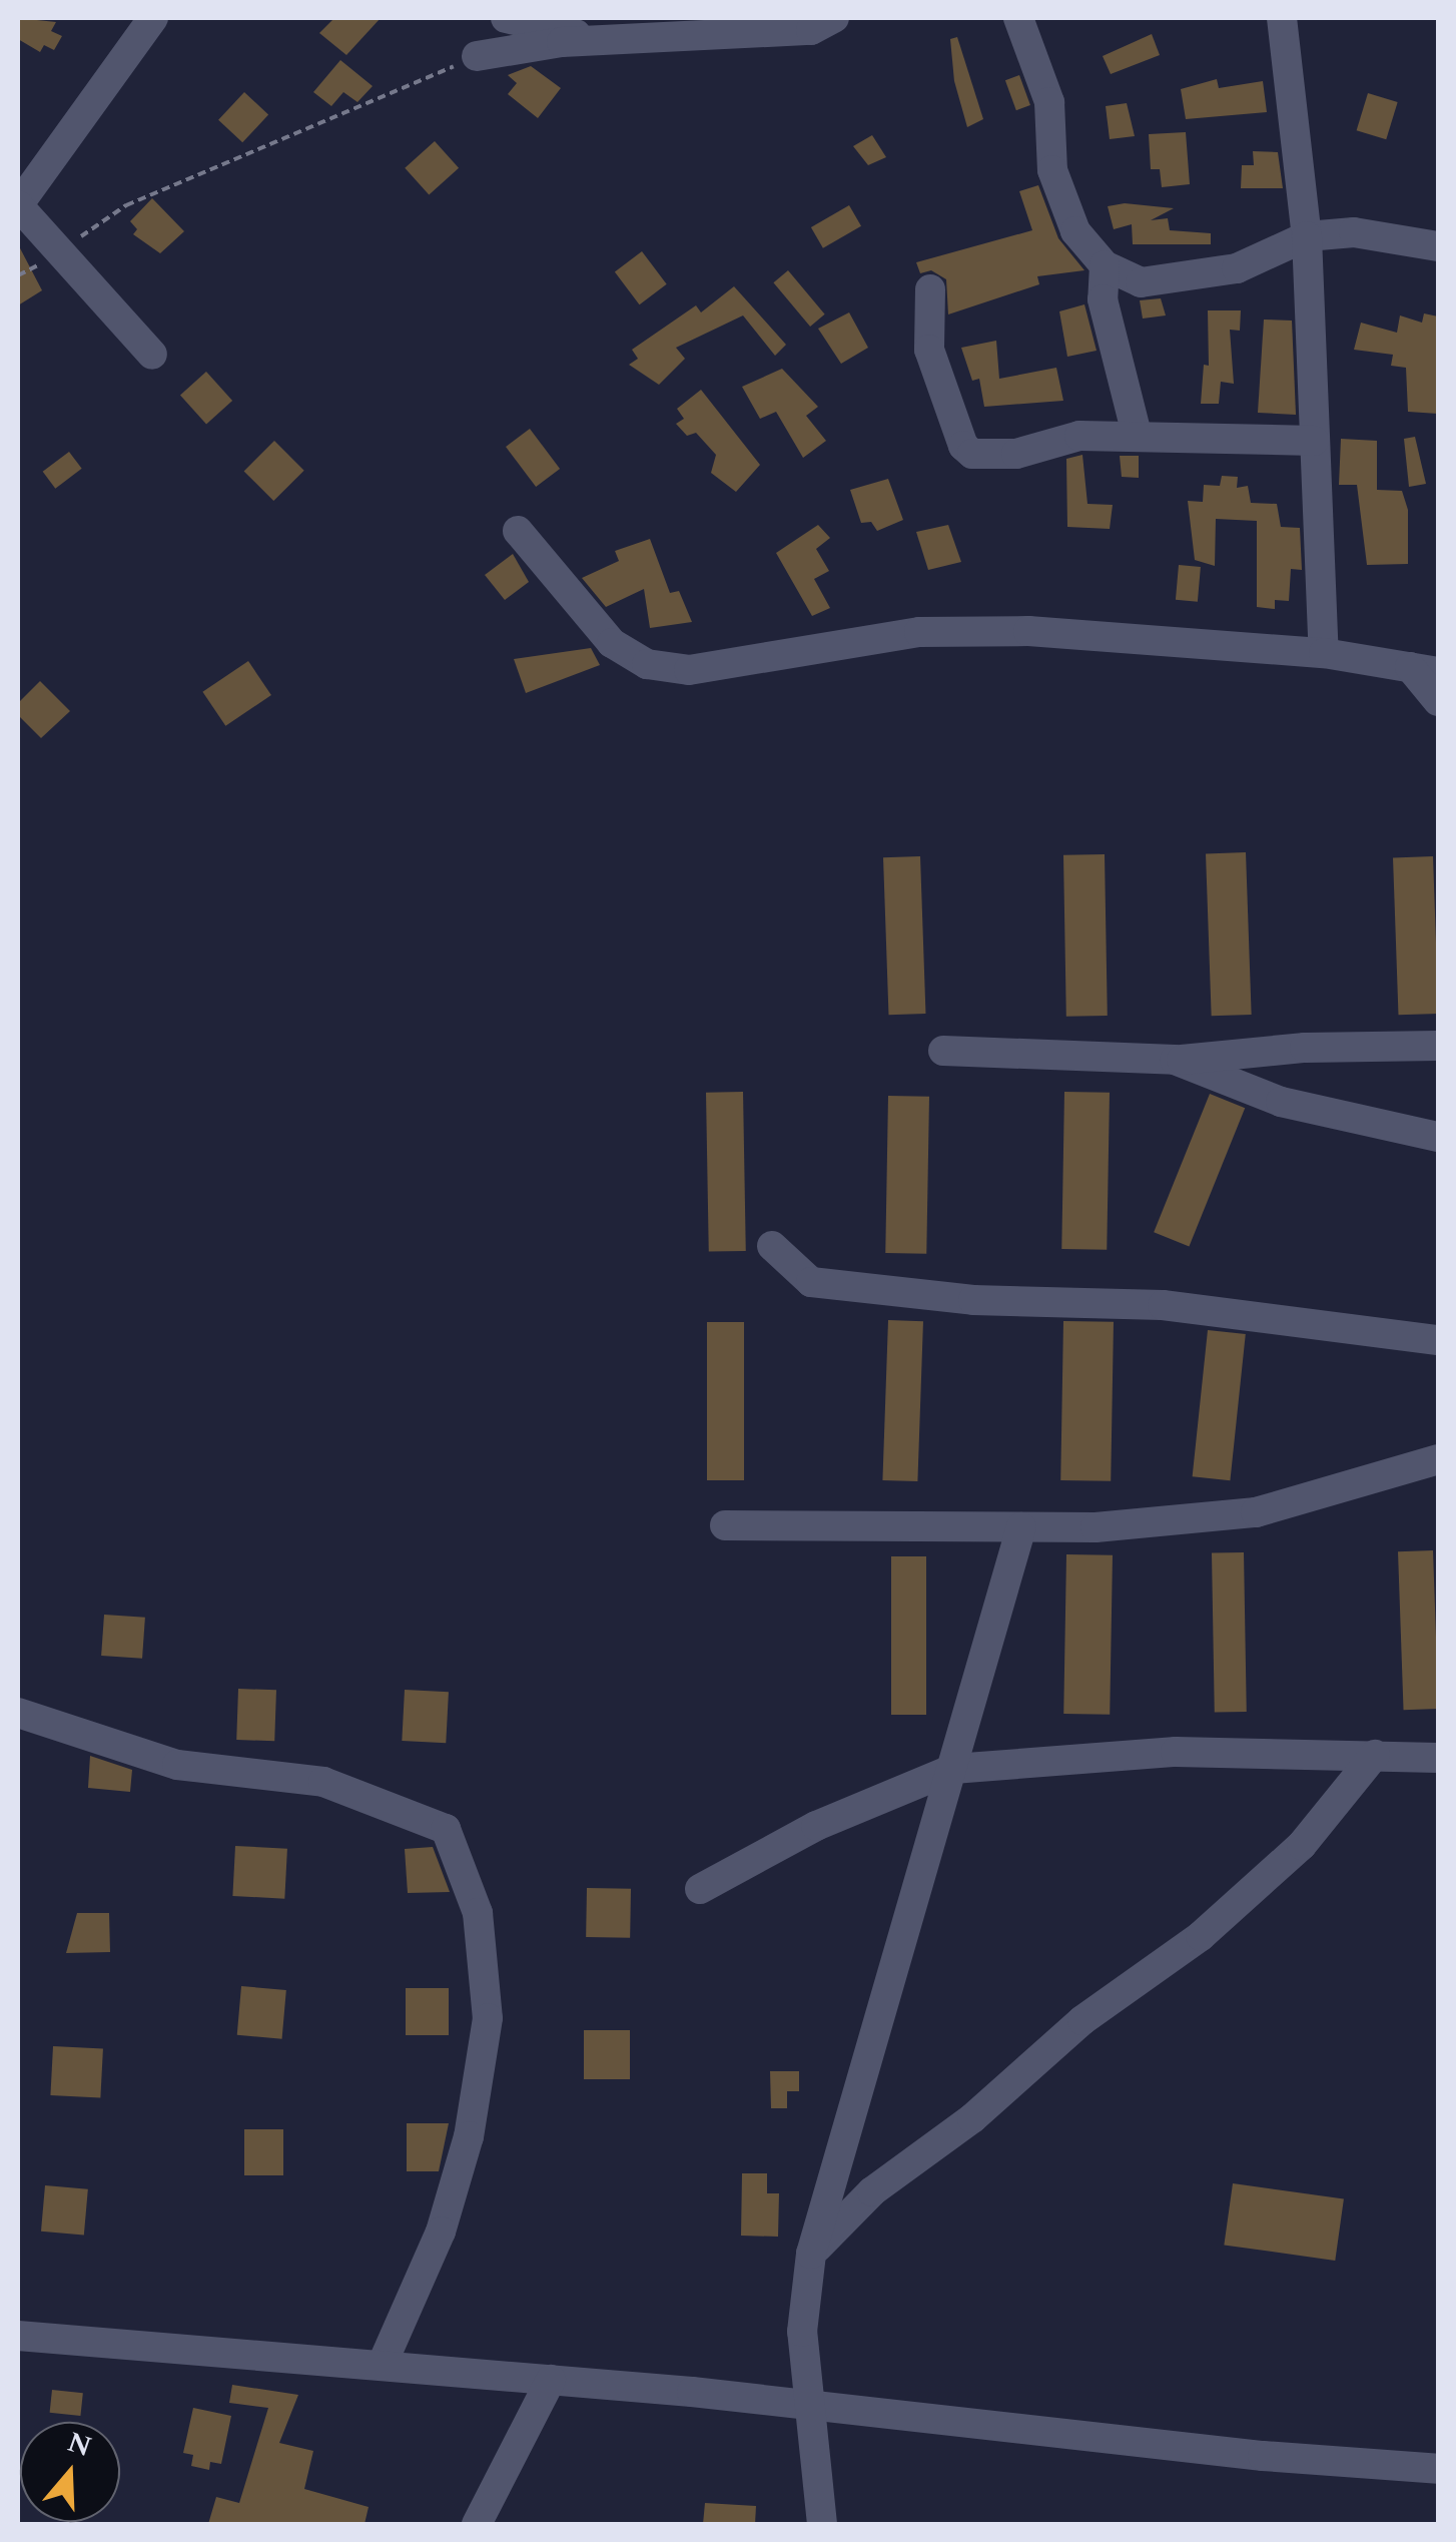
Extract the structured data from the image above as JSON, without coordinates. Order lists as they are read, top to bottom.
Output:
{
  "north": "top"
}
